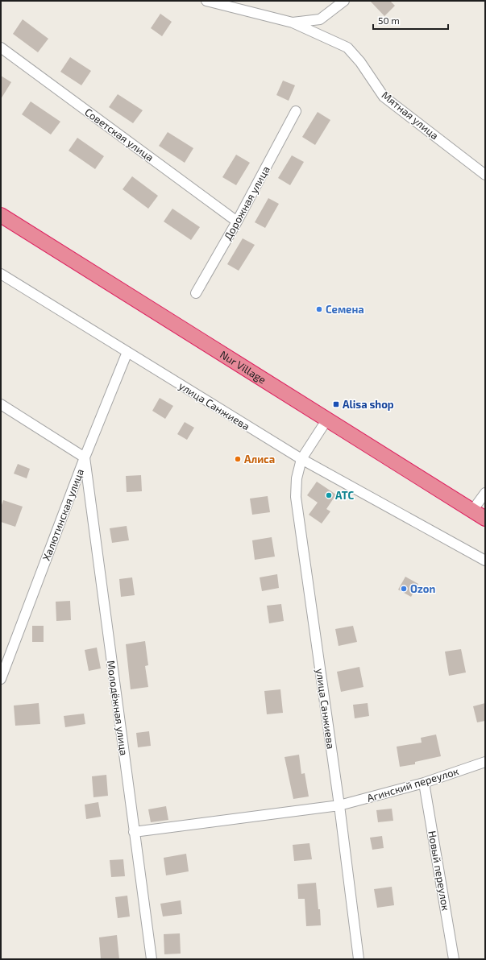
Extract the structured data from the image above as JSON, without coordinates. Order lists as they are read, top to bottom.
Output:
{
  "streets": {
    "highway": ["Nur Village"],
    "street": [
      "Мятная улица",
      "Советская улица",
      "Дорожная улица",
      "улица Санжиева",
      "Халютинская улица",
      "Молодёжная улица",
      "Агинский переулок",
      "Новый переулок"
    ]
  },
  "crossings": [
    ["Советская улица", "Дорожная улица"],
    ["Nur Village", "улица Санжиева"],
    ["улица Санжиева", "Халютинская улица"],
    ["улица Санжиева", "Агинский переулок"],
    ["Халютинская улица", "Молодёжная улица"],
    ["Молодёжная улица", "Агинский переулок"],
    ["Агинский переулок", "Новый переулок"]
  ],
  "places": {
    "other": [
      "Семена",
      "Алиса",
      "АТС",
      "Ozon"
    ],
    "transit": ["Alisa shop"]
  },
  "scale_bar": "50 m"
}
